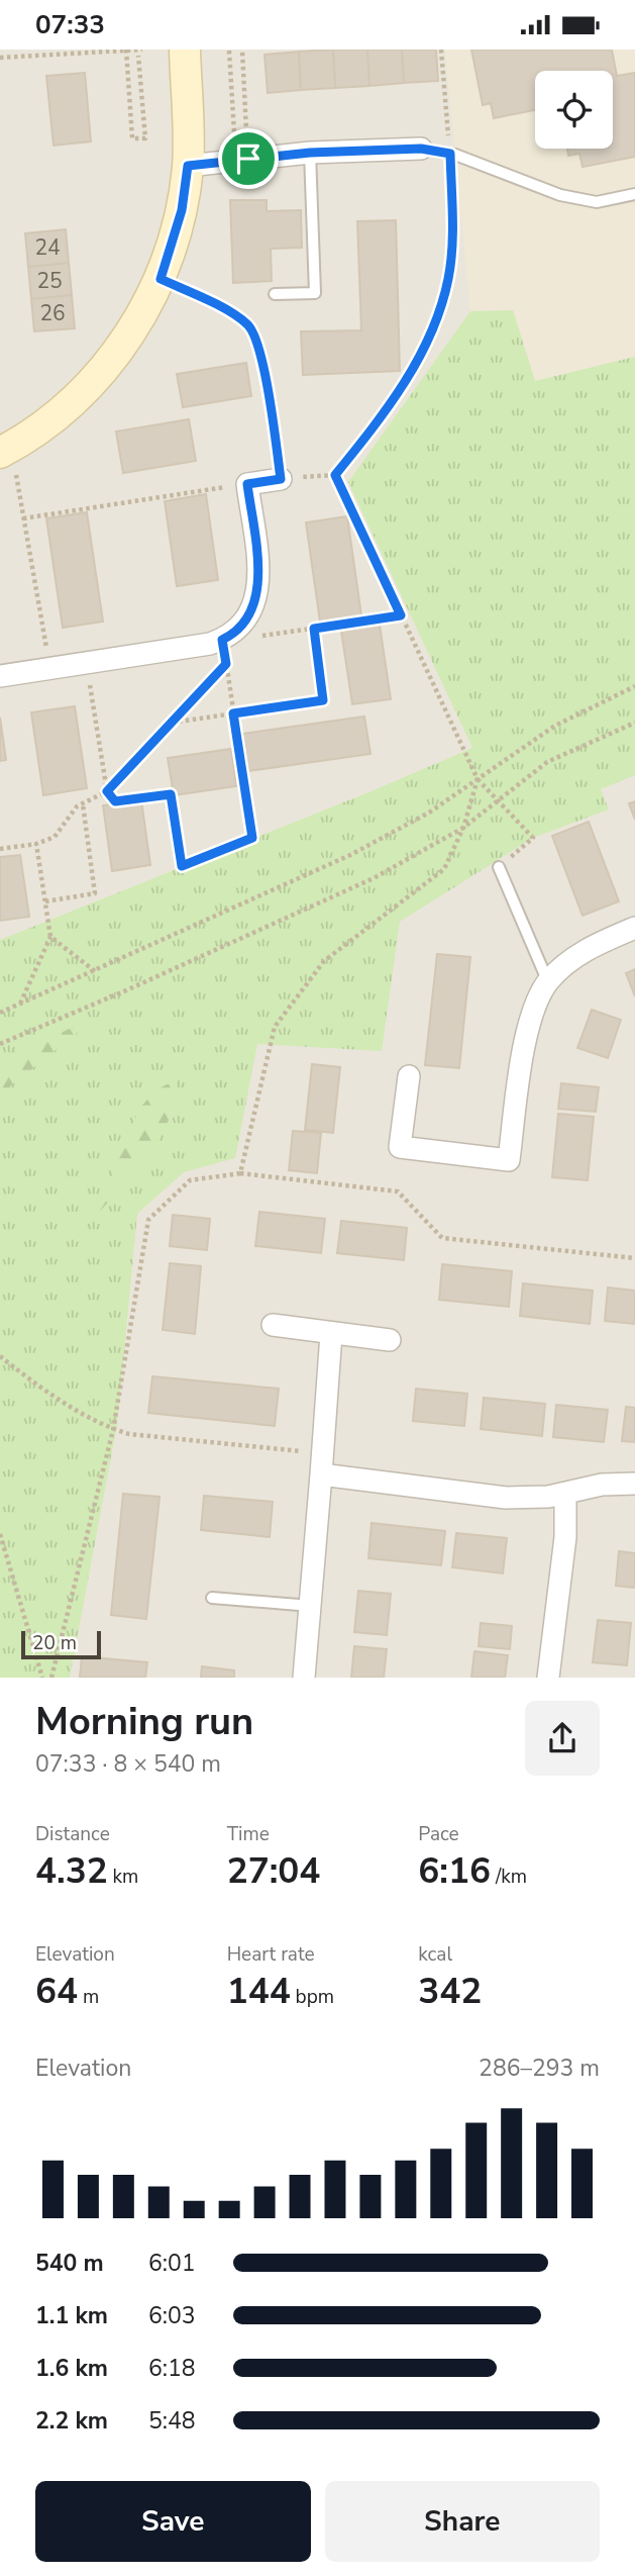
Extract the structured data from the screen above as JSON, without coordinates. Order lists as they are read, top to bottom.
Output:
{
  "house_numbers": ["24", "25", "26"],
  "scale_bar": "20 m",
  "page": {
    "status": "07:33",
    "scale": "20 m",
    "heading": ["Morning run", "07:33 · 8 × 540 m"],
    "stats": [
      ["Distance", "4.32 km"],
      ["Time", "27:04"],
      ["Pace", "6:16 /km"],
      ["Elevation", "64 m"],
      ["Heart rate", "144 bpm"],
      ["kcal", "342"]
    ],
    "chart": ["Elevation", "286–293 m"],
    "list": [
      {
        "name": "540 m",
        "note": "6:01"
      },
      {
        "name": "1.1 km",
        "note": "6:03"
      },
      {
        "name": "1.6 km",
        "note": "6:18"
      },
      {
        "name": "2.2 km",
        "note": "5:48"
      }
    ],
    "buttons": ["Save", "Share"]
  }
}
